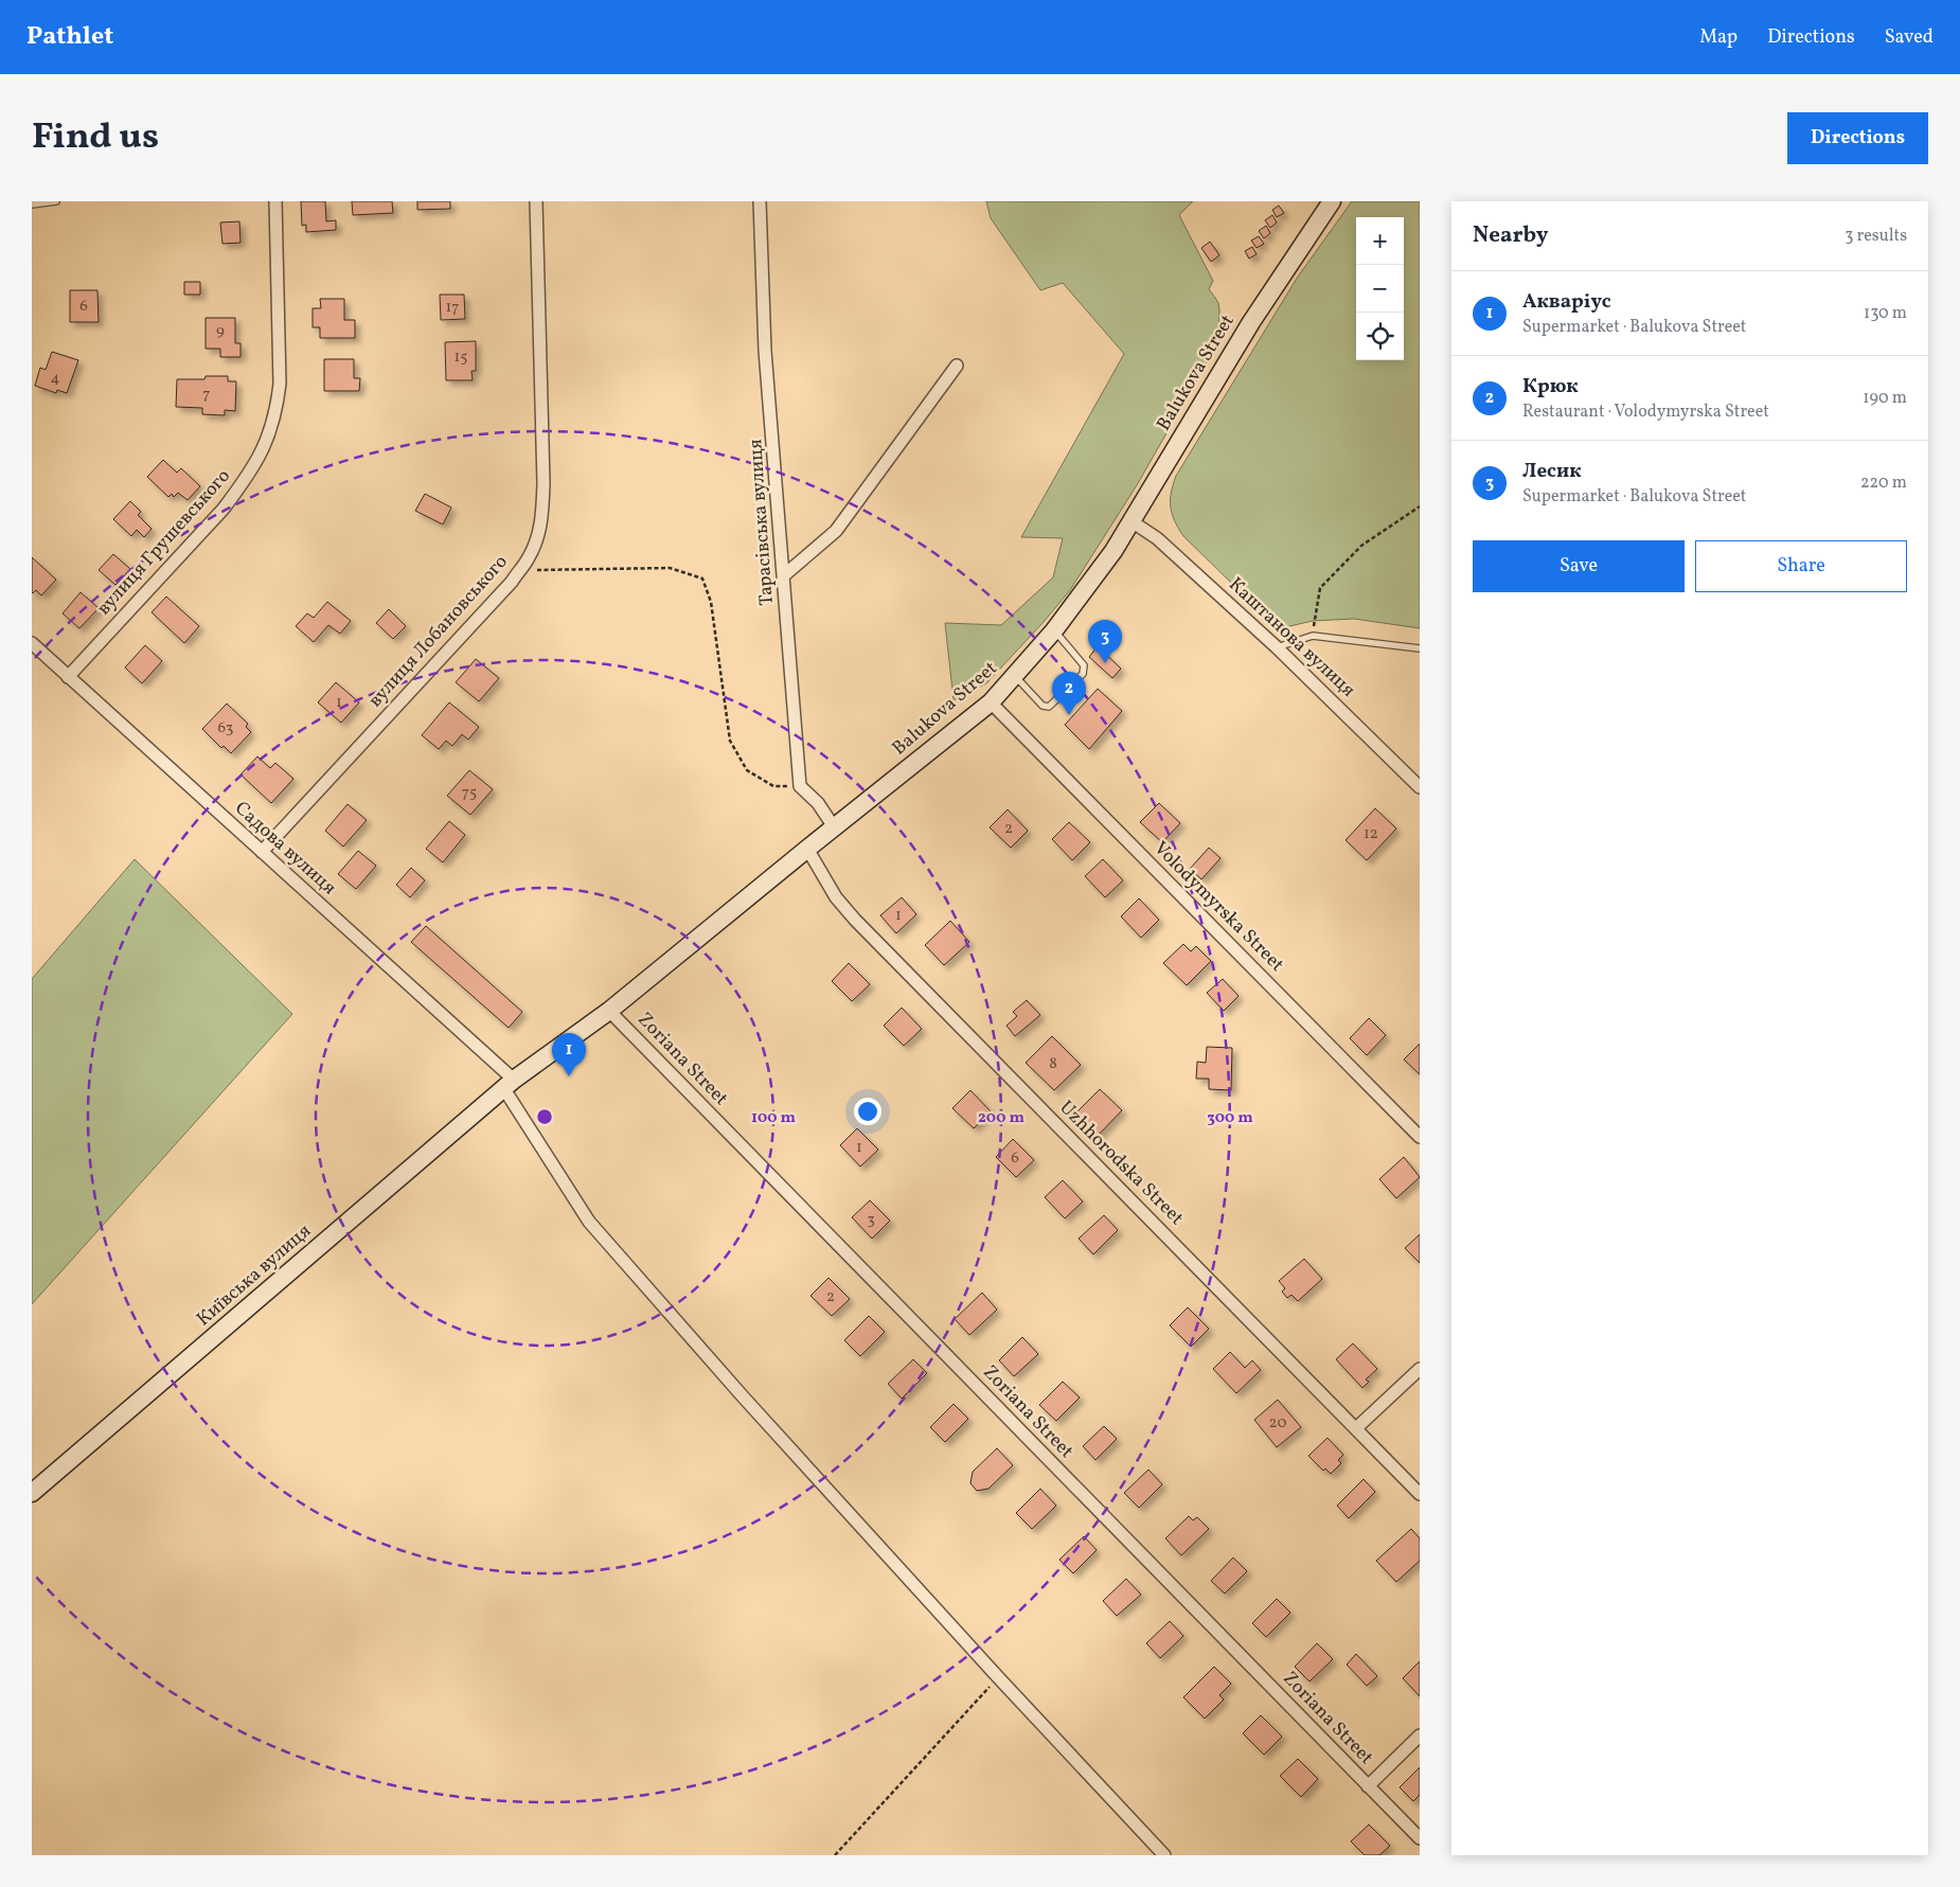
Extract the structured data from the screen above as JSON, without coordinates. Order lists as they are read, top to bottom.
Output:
{
  "streets": {
    "main road": ["Balukova Street", "Київська вулиця"],
    "street": [
      "Тарасівська вулиця",
      "вулиця Грушевського",
      "вулиця Лобановського",
      "Каштанова вулиця",
      "Садова вулиця",
      "Volodymyrska Street",
      "Zoriana Street",
      "Uzhhorodska Street"
    ]
  },
  "crossings": [
    ["Balukova Street", "Каштанова вулиця"],
    ["Balukova Street", "Садова вулиця"],
    ["Balukova Street", "Volodymyrska Street"],
    ["Balukova Street", "Zoriana Street"],
    ["Balukova Street", "Uzhhorodska Street"],
    ["Balukova Street", "Київська вулиця"],
    ["вулиця Грушевського", "Садова вулиця"],
    ["вулиця Лобановського", "Садова вулиця"],
    ["Садова вулиця", "Київська вулиця"]
  ],
  "house_numbers": [
    "6",
    "17",
    "9",
    "15",
    "4",
    "7",
    "1",
    "63",
    "75",
    "2",
    "12",
    "1",
    "8",
    "1",
    "6",
    "3",
    "2",
    "20"
  ],
  "page": {
    "header": "Pathlet",
    "nav": ["Map", "Directions", "Saved"],
    "title": "Find us",
    "buttons": [
      "Directions",
      ["Save", "Share"]
    ],
    "heading": ["Nearby", "3 results"],
    "map_buttons": ["+", "−"],
    "list": [
      {
        "mark": "1",
        "name": "Акваріус",
        "note": "Supermarket · Balukova Street",
        "value": "130 m"
      },
      {
        "mark": "2",
        "name": "Крюк",
        "note": "Restaurant · Volodymyrska Street",
        "value": "190 m"
      },
      {
        "mark": "3",
        "name": "Лесик",
        "note": "Supermarket · Balukova Street",
        "value": "220 m"
      }
    ],
    "pins": ["3", "2", "1"]
  },
  "rings": ["100 m", "200 m", "300 m"]
}
